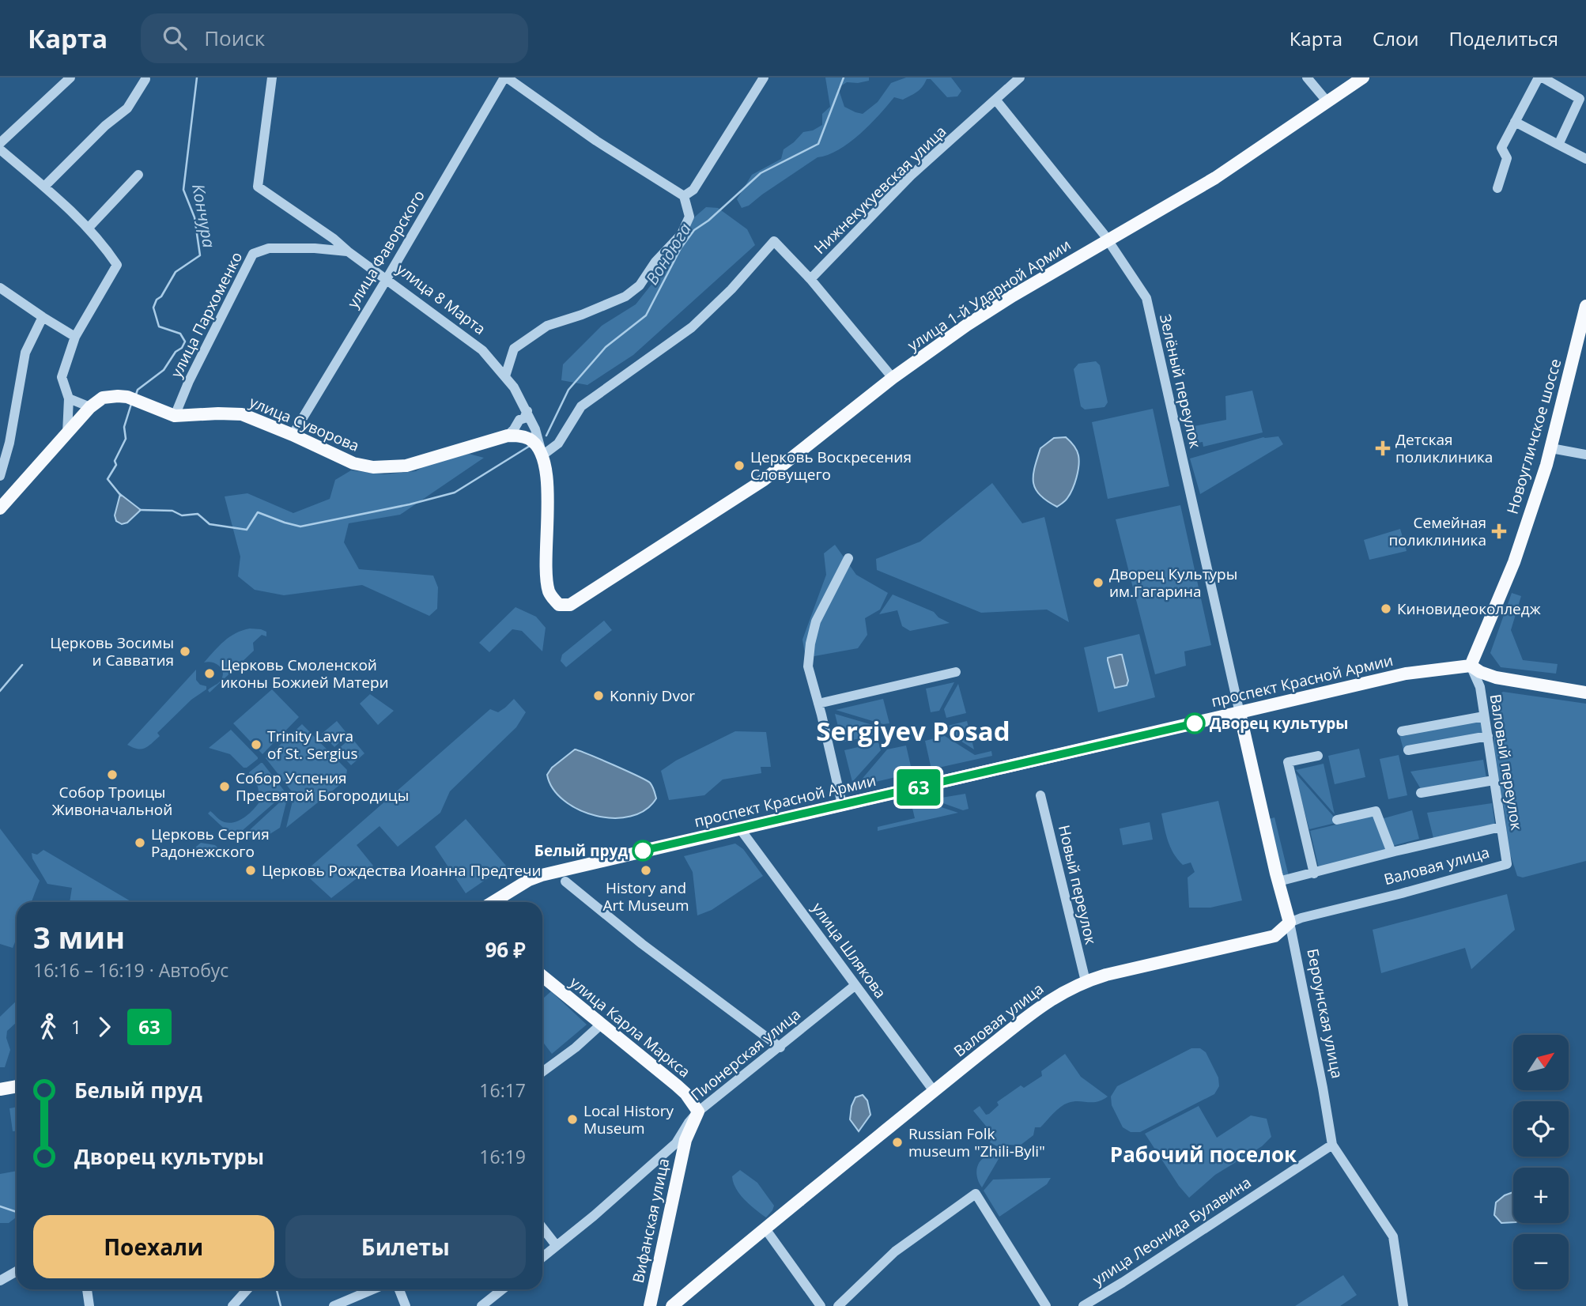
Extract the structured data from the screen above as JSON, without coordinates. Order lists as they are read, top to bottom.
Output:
{
  "streets": {
    "main road": [
      "улица 1-й Ударной Армии",
      "улица 8 Марта",
      "улица Суворова",
      "Новоугличское шоссе",
      "проспект Красной Армии",
      "Валовая улица",
      "Бероунская улица",
      "улица Карла Маркса",
      "Вифанская улица"
    ],
    "street": [
      "Нижнекукуевская улица",
      "улица Фаворского",
      "улица Пархоменко",
      "Зелёный переулок",
      "Валовый переулок",
      "Новый переулок",
      "улица Шлякова",
      "Пионерская улица",
      "улица Леонида Булавина"
    ]
  },
  "crossings": [
    ["Нижнекукуевская улица", "Зелёный переулок"],
    ["улица Фаворского", "улица 8 Марта"],
    ["улица Фаворского", "улица Суворова"],
    ["улица 1-й Ударной Армии", "улица 8 Марта"],
    ["улица 1-й Ударной Армии", "Зелёный переулок"],
    ["улица 8 Марта", "улица Пархоменко"],
    ["улица Пархоменко", "улица Суворова"],
    ["Зелёный переулок", "проспект Красной Армии"],
    ["Зелёный переулок", "Бероунская улица"],
    ["Новоугличское шоссе", "проспект Красной Армии"],
    ["Новоугличское шоссе", "Валовый переулок"],
    ["проспект Красной Армии", "Валовый переулок"],
    ["проспект Красной Армии", "улица Шлякова"],
    ["проспект Красной Армии", "Бероунская улица"],
    ["Валовый переулок", "Валовая улица"],
    ["Валовая улица", "Новый переулок"],
    ["Валовая улица", "улица Шлякова"],
    ["Валовая улица", "Бероунская улица"],
    ["улица Шлякова", "Пионерская улица"],
    ["Бероунская улица", "улица Леонида Булавина"],
    ["улица Карла Маркса", "Пионерская улица"],
    ["улица Карла Маркса", "Вифанская улица"],
    ["Пионерская улица", "Вифанская улица"]
  ],
  "districts": ["Sergiyev Posad", "Рабочий поселок"],
  "water": ["Кончура", "Вондюга"],
  "places": {
    "health": ["Детская поликлиника", "Семейная поликлиника"],
    "other": [
      "Церковь Воскресения Словущего",
      "Дворец Культуры им.Гагарина",
      "Киновидеоколледж",
      "Церковь Зосимы и Савватия",
      "Церковь Смоленской иконы Божией Матери",
      "Konniy Dvor",
      "Дворец культуры",
      "Trinity Lavra of St. Sergius",
      "Собор Троицы Живоначальной",
      "Собор Успения Пресвятой Богородицы",
      "Церковь Сергия Радонежского",
      "Белый пруд",
      "Церковь Рождества Иоанна Предтечи",
      "History and Art Museum",
      "Local History Museum",
      "Russian Folk museum \"Zhili-Byli\""
    ]
  },
  "lines": ["bus line 63"],
  "north": "top right",
  "page": {
    "header": "Карта",
    "search": "Поиск",
    "nav": ["Карта", "Слои", "Поделиться"],
    "on_map": "63",
    "heading": ["3 мин", "16:16 – 16:19 · Автобус", "96 ₽"],
    "legs": ["1", "63"],
    "map_buttons": ["+", "−"],
    "list": [
      {
        "name": "Белый пруд",
        "value": "16:17"
      },
      {
        "name": "Дворец культуры",
        "value": "16:19"
      }
    ],
    "buttons": ["Поехали", "Билеты"]
  }
}
